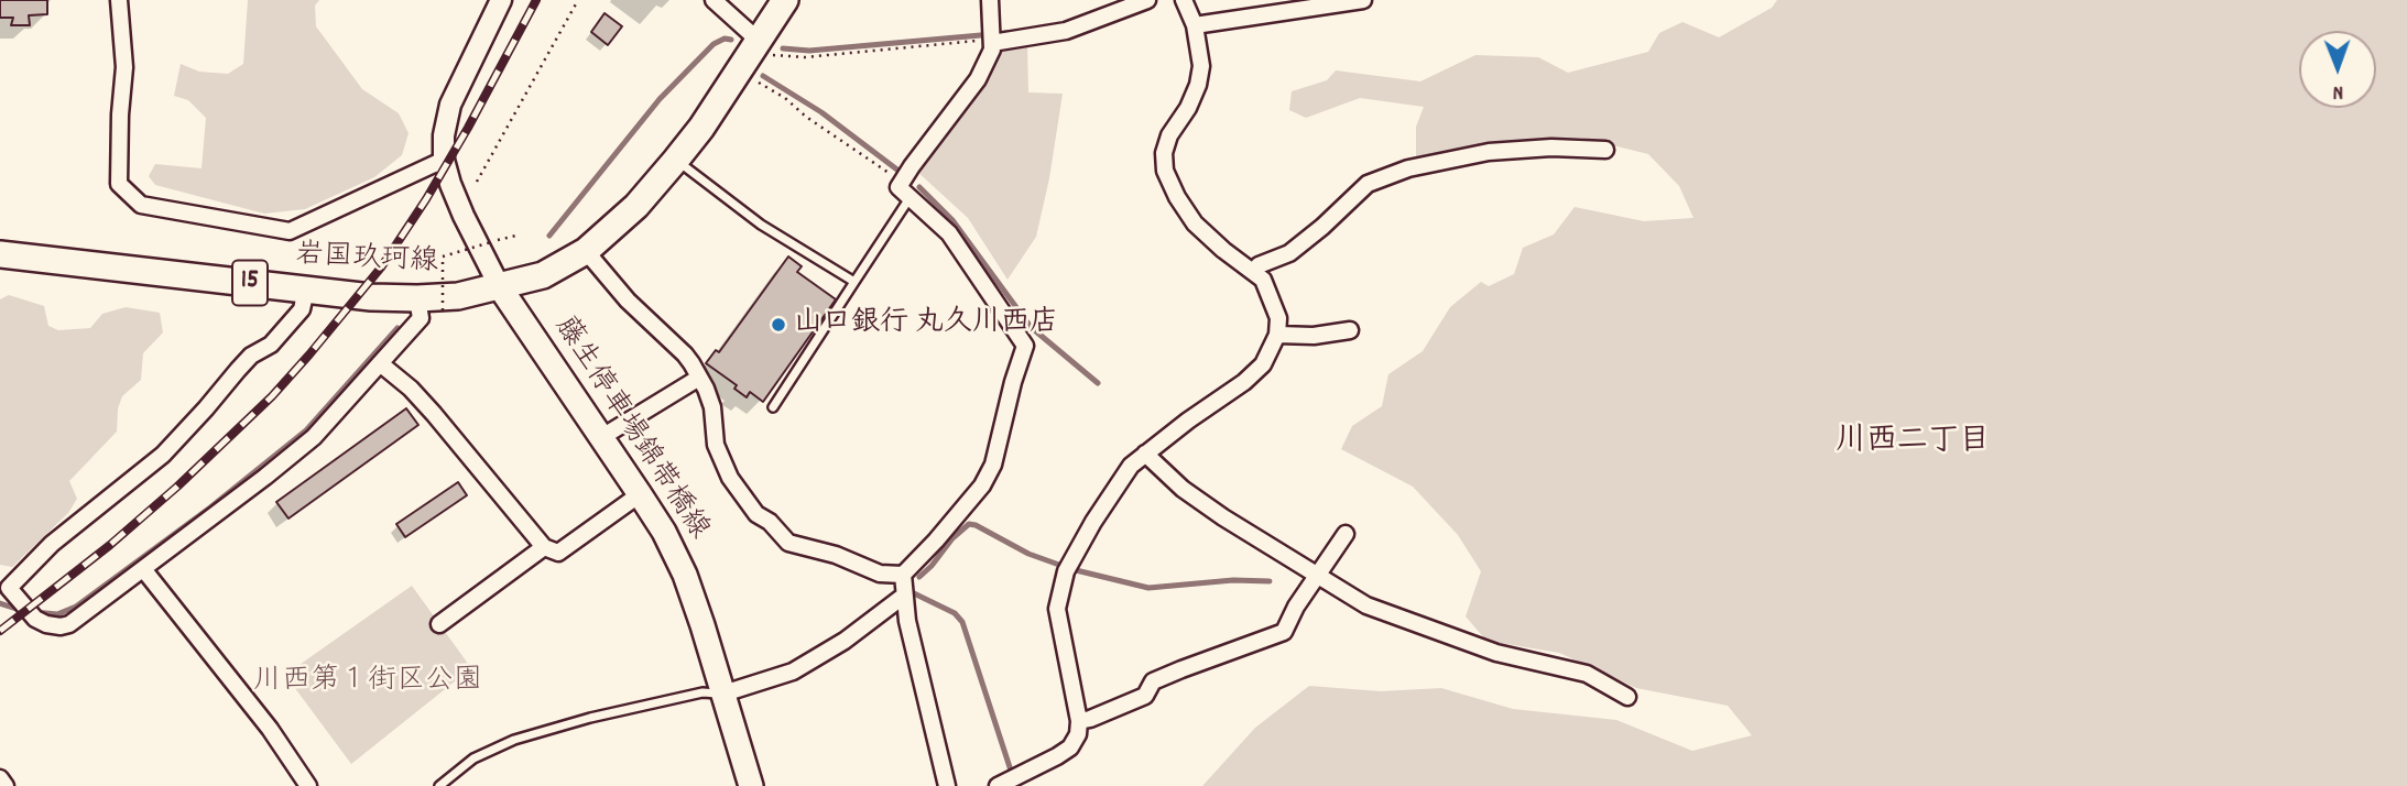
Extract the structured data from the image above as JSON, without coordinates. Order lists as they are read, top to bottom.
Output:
{
  "streets": {
    "main road": ["岩国玖珂線", "15", "藤生停車場錦帯橋線"]
  },
  "crossings": [
    ["岩国玖珂線", "藤生停車場錦帯橋線"]
  ],
  "districts": ["川西二丁目"],
  "parks": ["川西第１街区公園"],
  "places": ["山口銀行 丸久川西店"],
  "north": "bottom"
}
